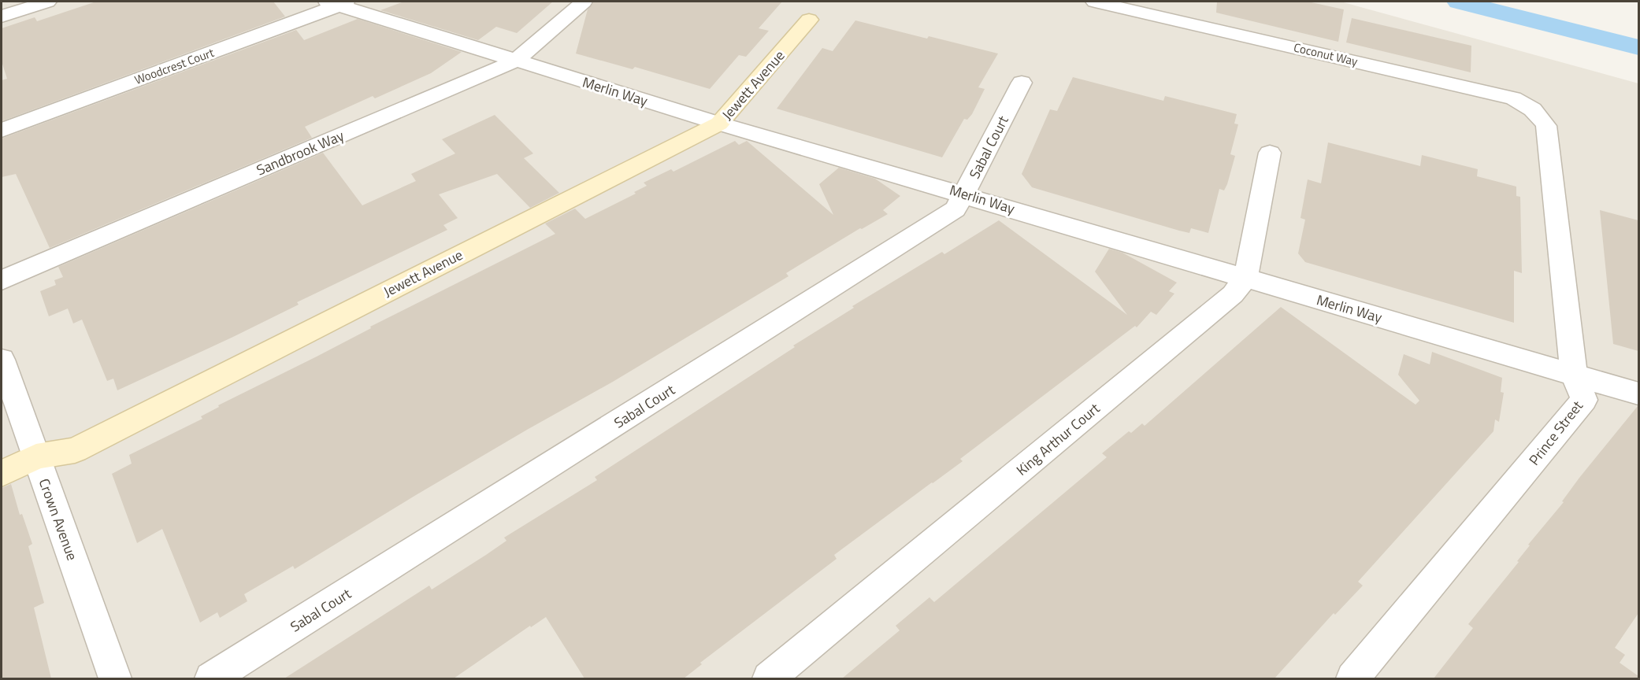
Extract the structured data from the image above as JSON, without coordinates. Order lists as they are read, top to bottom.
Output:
{
  "streets": {
    "street": [
      "Coconut Way",
      "Woodcrest Court",
      "Jewett Avenue",
      "Merlin Way",
      "Sabal Court",
      "Sandbrook Way",
      "Prince Street",
      "King Arthur Court",
      "Crown Avenue"
    ]
  },
  "crossings": [
    ["Coconut Way", "Prince Street"],
    ["Woodcrest Court", "Merlin Way"],
    ["Jewett Avenue", "Merlin Way"],
    ["Jewett Avenue", "Crown Avenue"],
    ["Merlin Way", "Sabal Court"],
    ["Merlin Way", "Sandbrook Way"],
    ["Merlin Way", "Prince Street"],
    ["Merlin Way", "King Arthur Court"]
  ]
}
